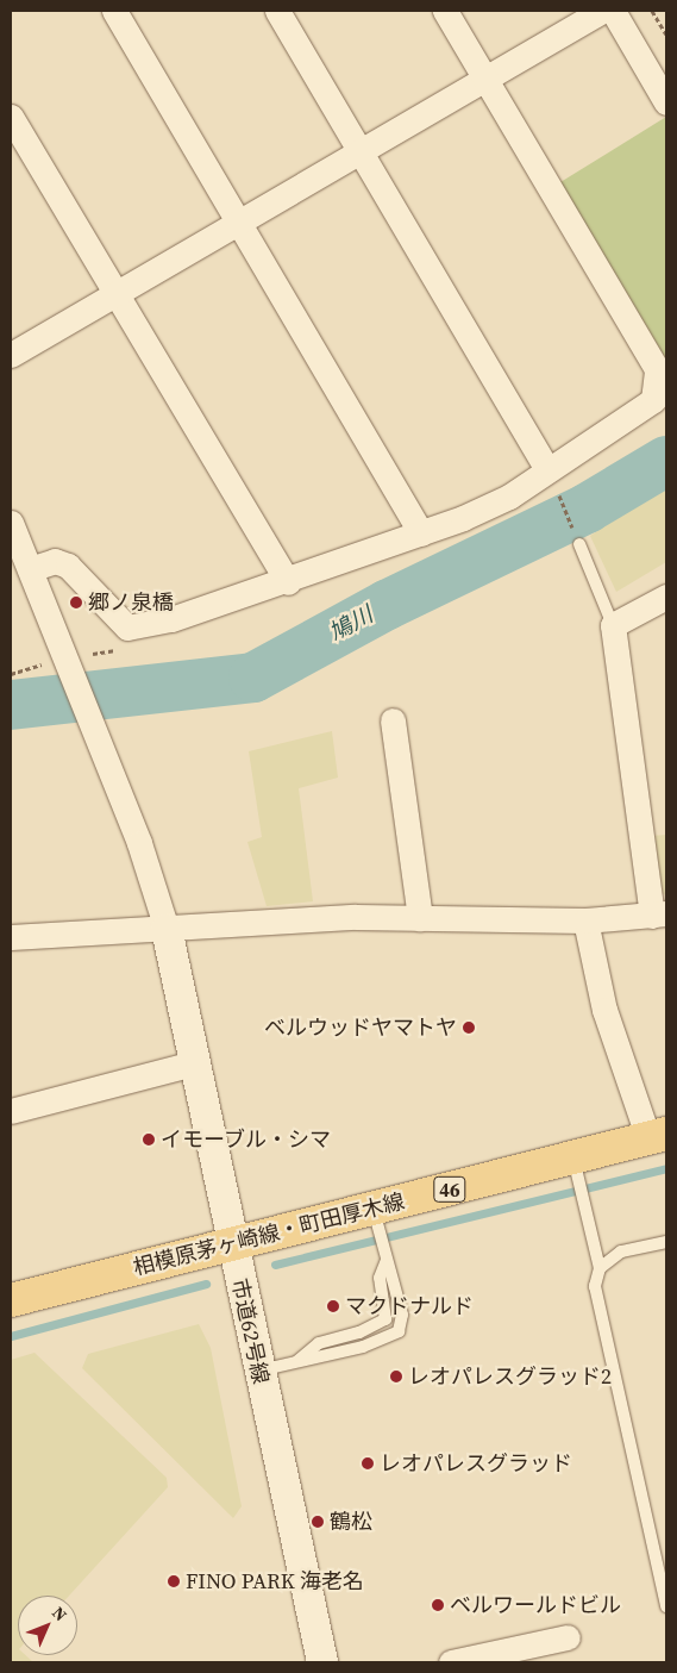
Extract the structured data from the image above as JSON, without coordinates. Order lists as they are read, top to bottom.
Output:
{
  "streets": {
    "main road": ["46", "相模原茅ヶ崎線・町田厚木線"],
    "street": ["市道62号線"]
  },
  "crossings": [
    ["相模原茅ヶ崎線・町田厚木線", "市道62号線"]
  ],
  "water": ["鳩川"],
  "places": [
    "郷ノ泉橋",
    "ベルウッドヤマトヤ",
    "イモーブル・シマ",
    "マクドナルド",
    "レオパレスグラッド2",
    "レオパレスグラッド",
    "鶴松",
    "FINO PARK 海老名",
    "ベルワールドビル"
  ],
  "north": "top right"
}
